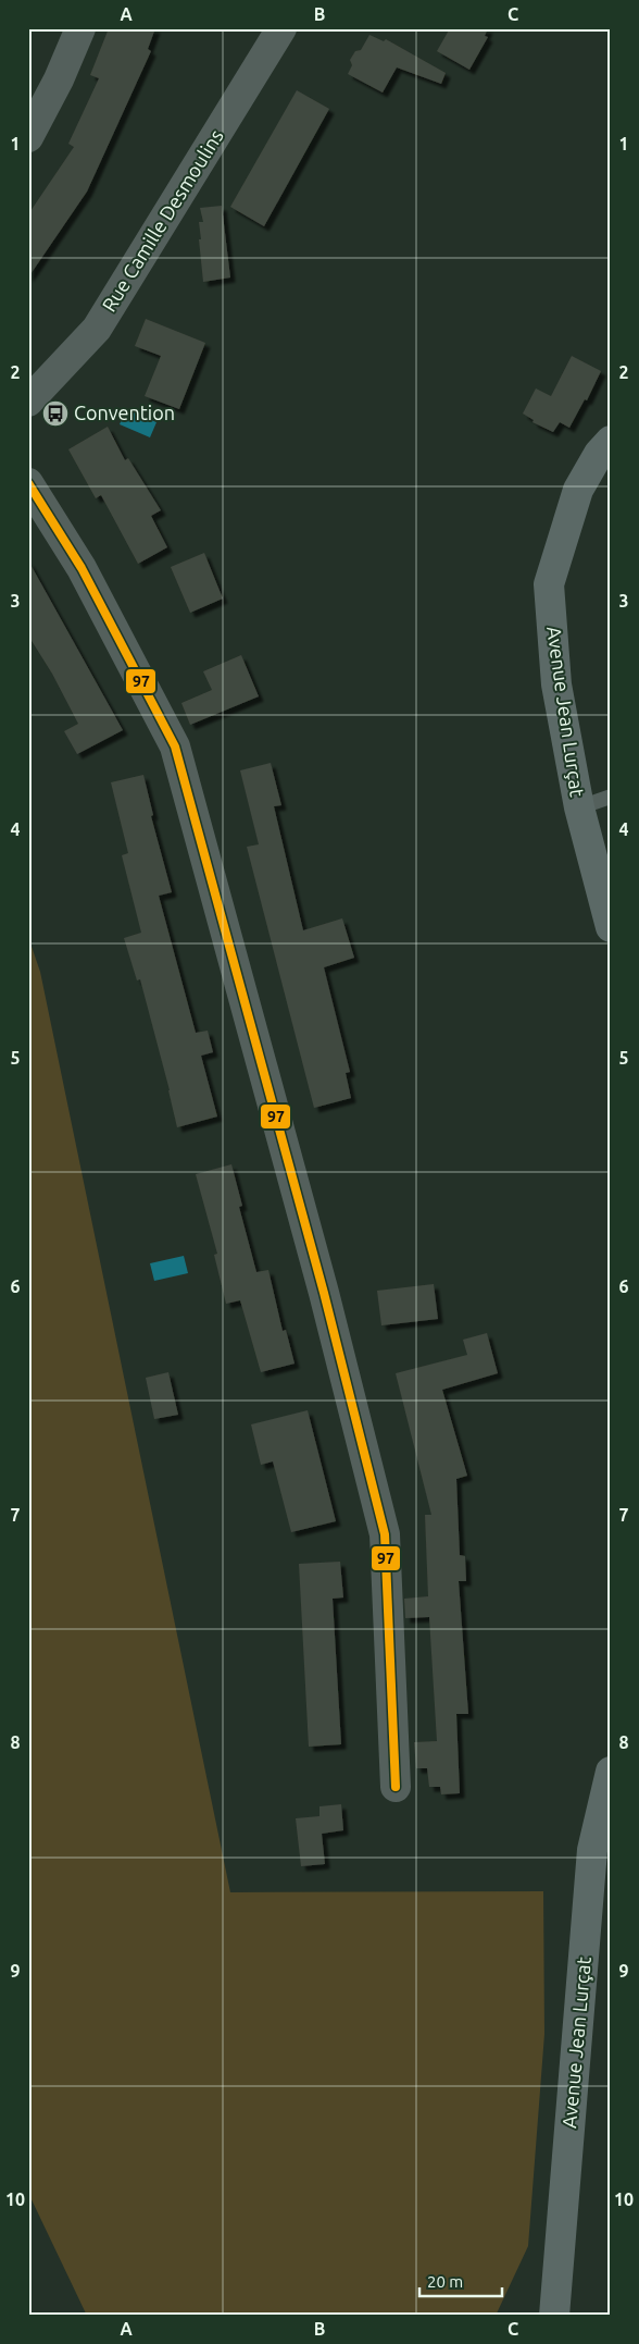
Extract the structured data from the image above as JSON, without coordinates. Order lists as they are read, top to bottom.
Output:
{
  "streets": {
    "main road": ["Avenue Jean Lurçat"],
    "street": ["Rue Camille Desmoulins"]
  },
  "places": {
    "bus stop": ["Convention"]
  },
  "lines": ["transit line 97"],
  "scale_bar": "20 m",
  "grid": {
    "columns": ["A", "B", "C"],
    "rows": [
      "1",
      "2",
      "3",
      "4",
      "5",
      "6",
      "7",
      "8",
      "9",
      "10"
    ]
  }
}
